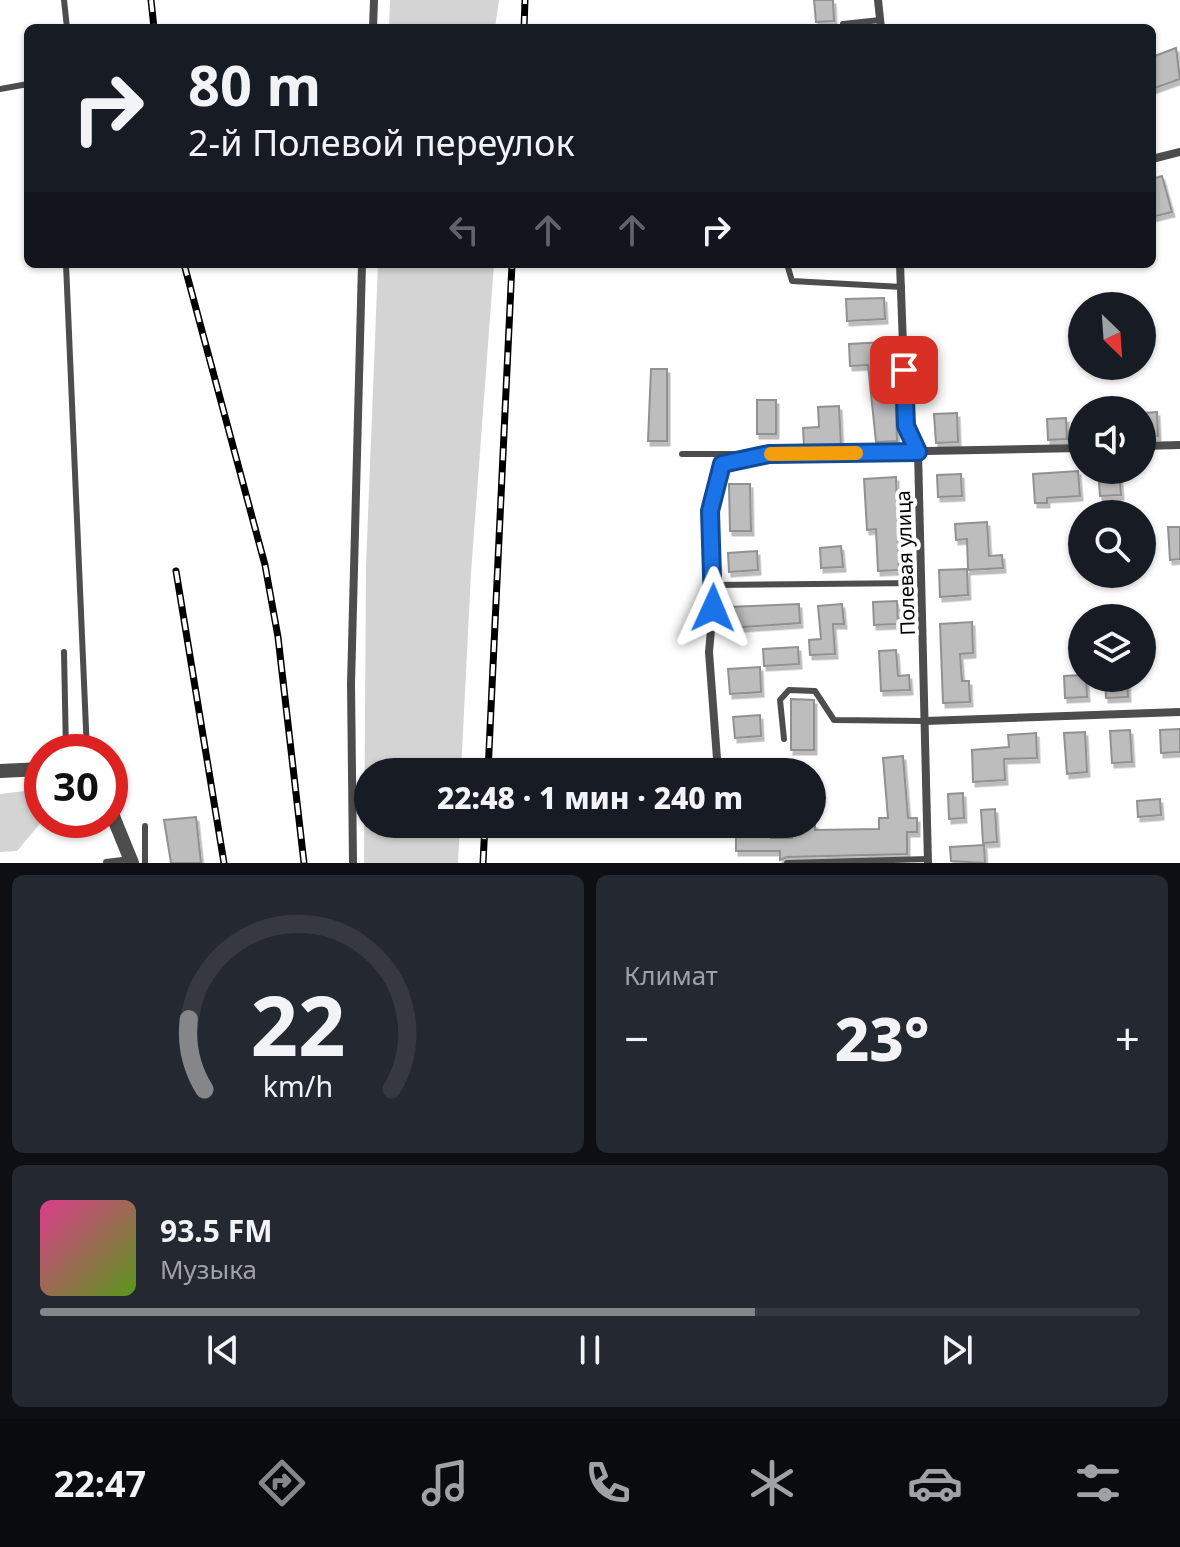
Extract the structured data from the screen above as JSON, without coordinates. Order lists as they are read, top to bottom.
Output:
{
  "streets": {
    "street": ["Полевая улица"]
  },
  "north": "bottom right",
  "page": {
    "turn": ["80 m", "2-й Полевой переулок"],
    "limit": "30",
    "trip": "22:48 · 1 мин · 240 m",
    "tile": "Климат",
    "heat": ["−", "23°", "+"],
    "song": ["93.5 FM", "Музыка"],
    "tabs": "22:47",
    "gauge": ["22", "km/h"]
  }
}
